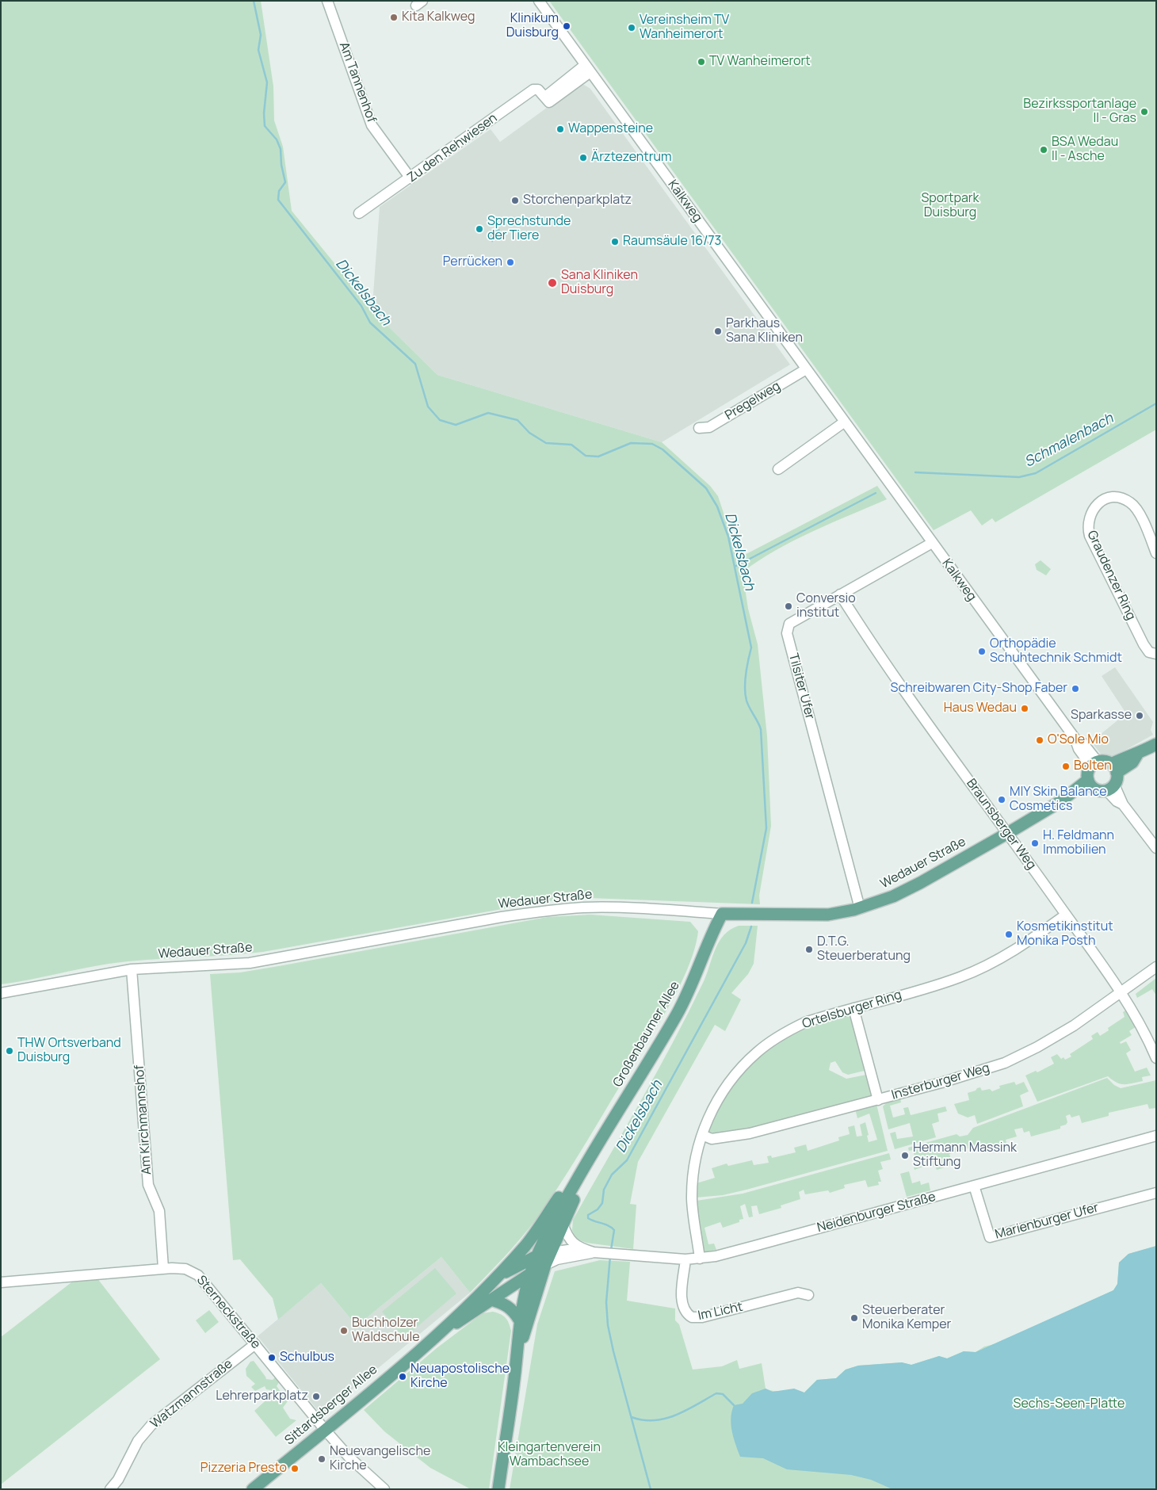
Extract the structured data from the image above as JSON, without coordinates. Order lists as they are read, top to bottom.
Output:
{
  "streets": {
    "main road": ["Wedauer Straße", "Großenbaumer Allee", "Sittardsberger Allee"],
    "street": [
      "Am Tannenhof",
      "Zu den Rehwiesen",
      "Kalkweg",
      "Pregelweg",
      "Graudenzer Ring",
      "Tilsiter Ufer",
      "Braunsberger Weg",
      "Ortelsburger Ring",
      "Insterburger Weg",
      "Am Kirchmannshof",
      "Neidenburger Straße",
      "Marienburger Ufer",
      "Im Licht",
      "Sterneckstraße",
      "Watzmannstraße"
    ]
  },
  "crossings": [
    ["Am Tannenhof", "Zu den Rehwiesen"],
    ["Zu den Rehwiesen", "Kalkweg"],
    ["Kalkweg", "Pregelweg"],
    ["Kalkweg", "Tilsiter Ufer"],
    ["Kalkweg", "Wedauer Straße"],
    ["Tilsiter Ufer", "Braunsberger Weg"],
    ["Tilsiter Ufer", "Wedauer Straße"],
    ["Braunsberger Weg", "Wedauer Straße"],
    ["Braunsberger Weg", "Ortelsburger Ring"],
    ["Braunsberger Weg", "Insterburger Weg"],
    ["Wedauer Straße", "Großenbaumer Allee"],
    ["Wedauer Straße", "Am Kirchmannshof"],
    ["Ortelsburger Ring", "Insterburger Weg"],
    ["Ortelsburger Ring", "Neidenburger Straße"],
    ["Großenbaumer Allee", "Neidenburger Straße"],
    ["Großenbaumer Allee", "Sittardsberger Allee"],
    ["Am Kirchmannshof", "Sterneckstraße"],
    ["Neidenburger Straße", "Marienburger Ufer"],
    ["Neidenburger Straße", "Im Licht"],
    ["Neidenburger Straße", "Sittardsberger Allee"],
    ["Sterneckstraße", "Watzmannstraße"],
    ["Sterneckstraße", "Sittardsberger Allee"]
  ],
  "water": ["Dickelsbach", "Schmalenbach"],
  "parks": ["Sportpark Duisburg", "Sechs-Seen-Platte", "Kleingartenverein Wambachsee"],
  "places": [
    "Kita Kalkweg",
    "Klinikum Duisburg",
    "Vereinsheim TV Wanheimerort",
    "TV Wanheimerort",
    "Bezirkssportanlage II - Gras",
    "Wappensteine",
    "BSA Wedau II - Asche",
    "Ärztezentrum",
    "Storchenparkplatz",
    "Sprechstunde der Tiere",
    "Raumsäule 16/73",
    "Perrücken",
    "Sana Kliniken Duisburg",
    "Parkhaus Sana Kliniken",
    "Conversio institut",
    "Orthopädie Schuhtechnik Schmidt",
    "Schreibwaren City-Shop Faber",
    "Haus Wedau",
    "Sparkasse",
    "O'Sole Mio",
    "Bolten",
    "M|Y Skin Balance Cosmetics",
    "H. Feldmann Immobilien",
    "Kosmetikinstitut Monika Posth",
    "D.T.G. Steuerberatung",
    "THW Ortsverband Duisburg",
    "Hermann Massink Stiftung",
    "Steuerberater Monika Kemper",
    "Buchholzer Waldschule",
    "Schulbus",
    "Neuapostolische Kirche",
    "Lehrerparkplatz",
    "Neuevangelische Kirche",
    "Pizzeria Presto"
  ]
}
